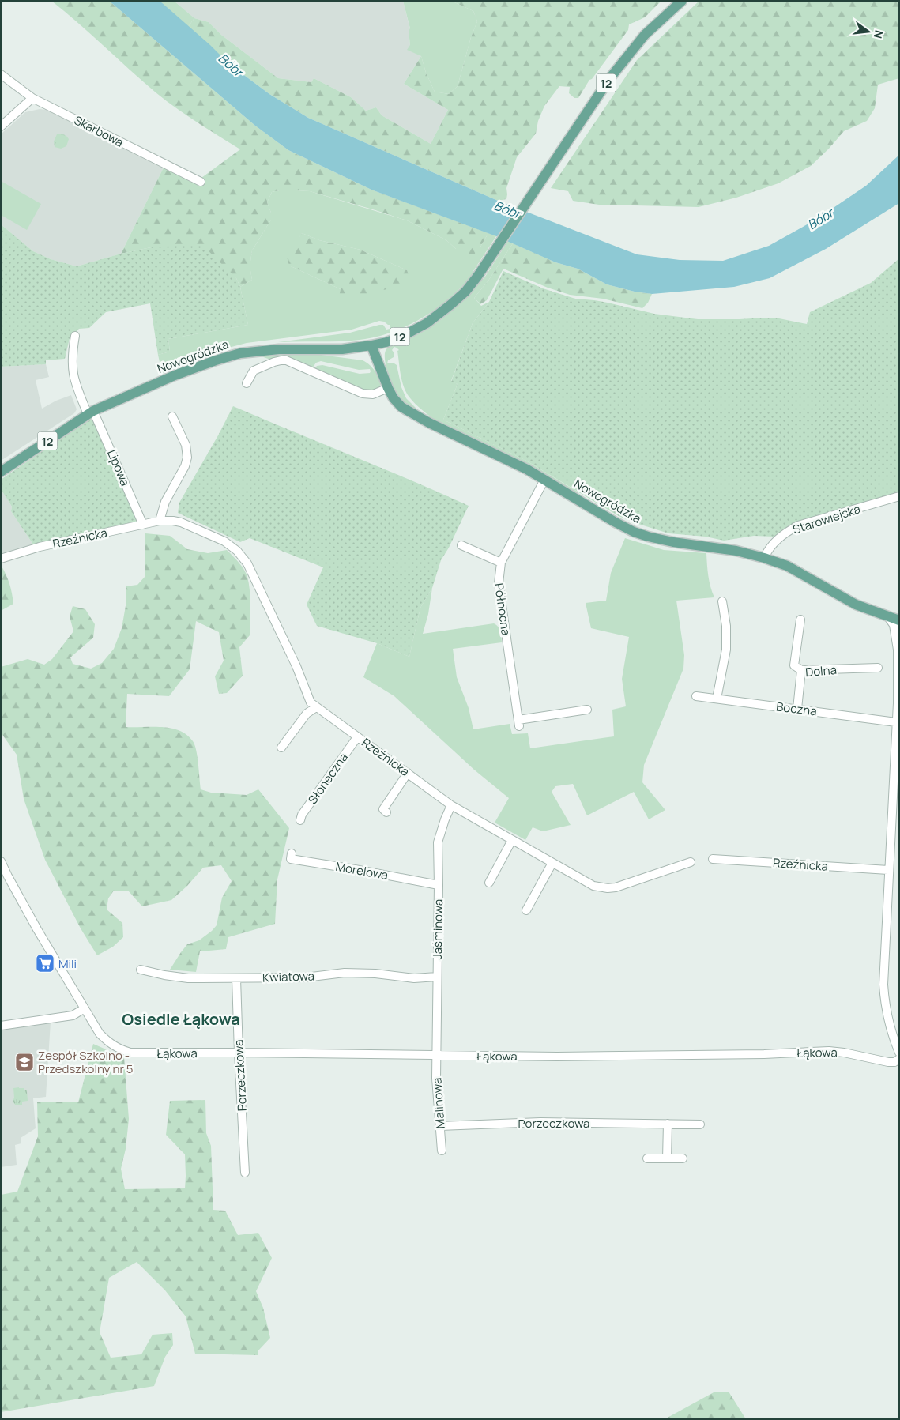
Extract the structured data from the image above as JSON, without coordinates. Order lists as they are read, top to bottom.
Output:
{
  "streets": {
    "main road": ["12", "Nowogródzka"],
    "street": [
      "Skarbowa",
      "Lipowa",
      "Starowiejska",
      "Rzeźnicka",
      "Północna",
      "Dolna",
      "Boczna",
      "Słoneczna",
      "Morelowa",
      "Jaśminowa",
      "Kwiatowa",
      "Łąkowa",
      "Porzeczkowa",
      "Malinowa"
    ]
  },
  "crossings": [
    ["12", "Nowogródzka"],
    ["Nowogródzka", "Lipowa"],
    ["Nowogródzka", "Starowiejska"],
    ["Nowogródzka", "Północna"],
    ["Lipowa", "Rzeźnicka"],
    ["Rzeźnicka", "Słoneczna"],
    ["Rzeźnicka", "Jaśminowa"],
    ["Dolna", "Boczna"],
    ["Morelowa", "Jaśminowa"],
    ["Jaśminowa", "Kwiatowa"],
    ["Jaśminowa", "Łąkowa"],
    ["Jaśminowa", "Malinowa"],
    ["Kwiatowa", "Porzeczkowa"],
    ["Łąkowa", "Porzeczkowa"],
    ["Łąkowa", "Malinowa"],
    ["Porzeczkowa", "Malinowa"]
  ],
  "districts": ["Osiedle Łąkowa"],
  "water": ["Bóbr"],
  "places": {
    "supermarket": ["Mili"],
    "school or university": ["Zespół Szkolno - Przedszkolny nr 5"]
  },
  "north": "right"
}
